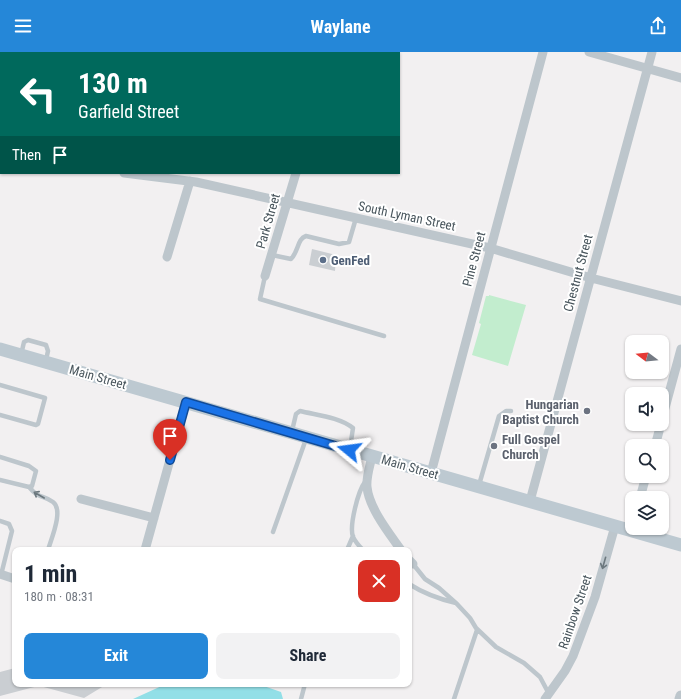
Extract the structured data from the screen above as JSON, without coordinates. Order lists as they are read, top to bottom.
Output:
{
  "streets": {
    "main road": ["Main Street"],
    "street": [
      "South Lyman Street",
      "Park Street",
      "Pine Street",
      "Chestnut Street",
      "Rainbow Street"
    ]
  },
  "crossings": [
    ["South Lyman Street", "Park Street"],
    ["South Lyman Street", "Pine Street"],
    ["South Lyman Street", "Chestnut Street"],
    ["Pine Street", "Main Street"],
    ["Chestnut Street", "Main Street"],
    ["Main Street", "Rainbow Street"]
  ],
  "one_way": ["Rainbow Street"],
  "places": ["GenFed", "Hungarian Baptist Church", "Full Gospel Church"],
  "north": "left",
  "page": {
    "header": "Waylane",
    "turn": ["130 m", "Garfield Street"],
    "then": "Then",
    "heading": ["1 min", "180 m · 08:31"],
    "buttons": ["Exit", "Share"]
  }
}
